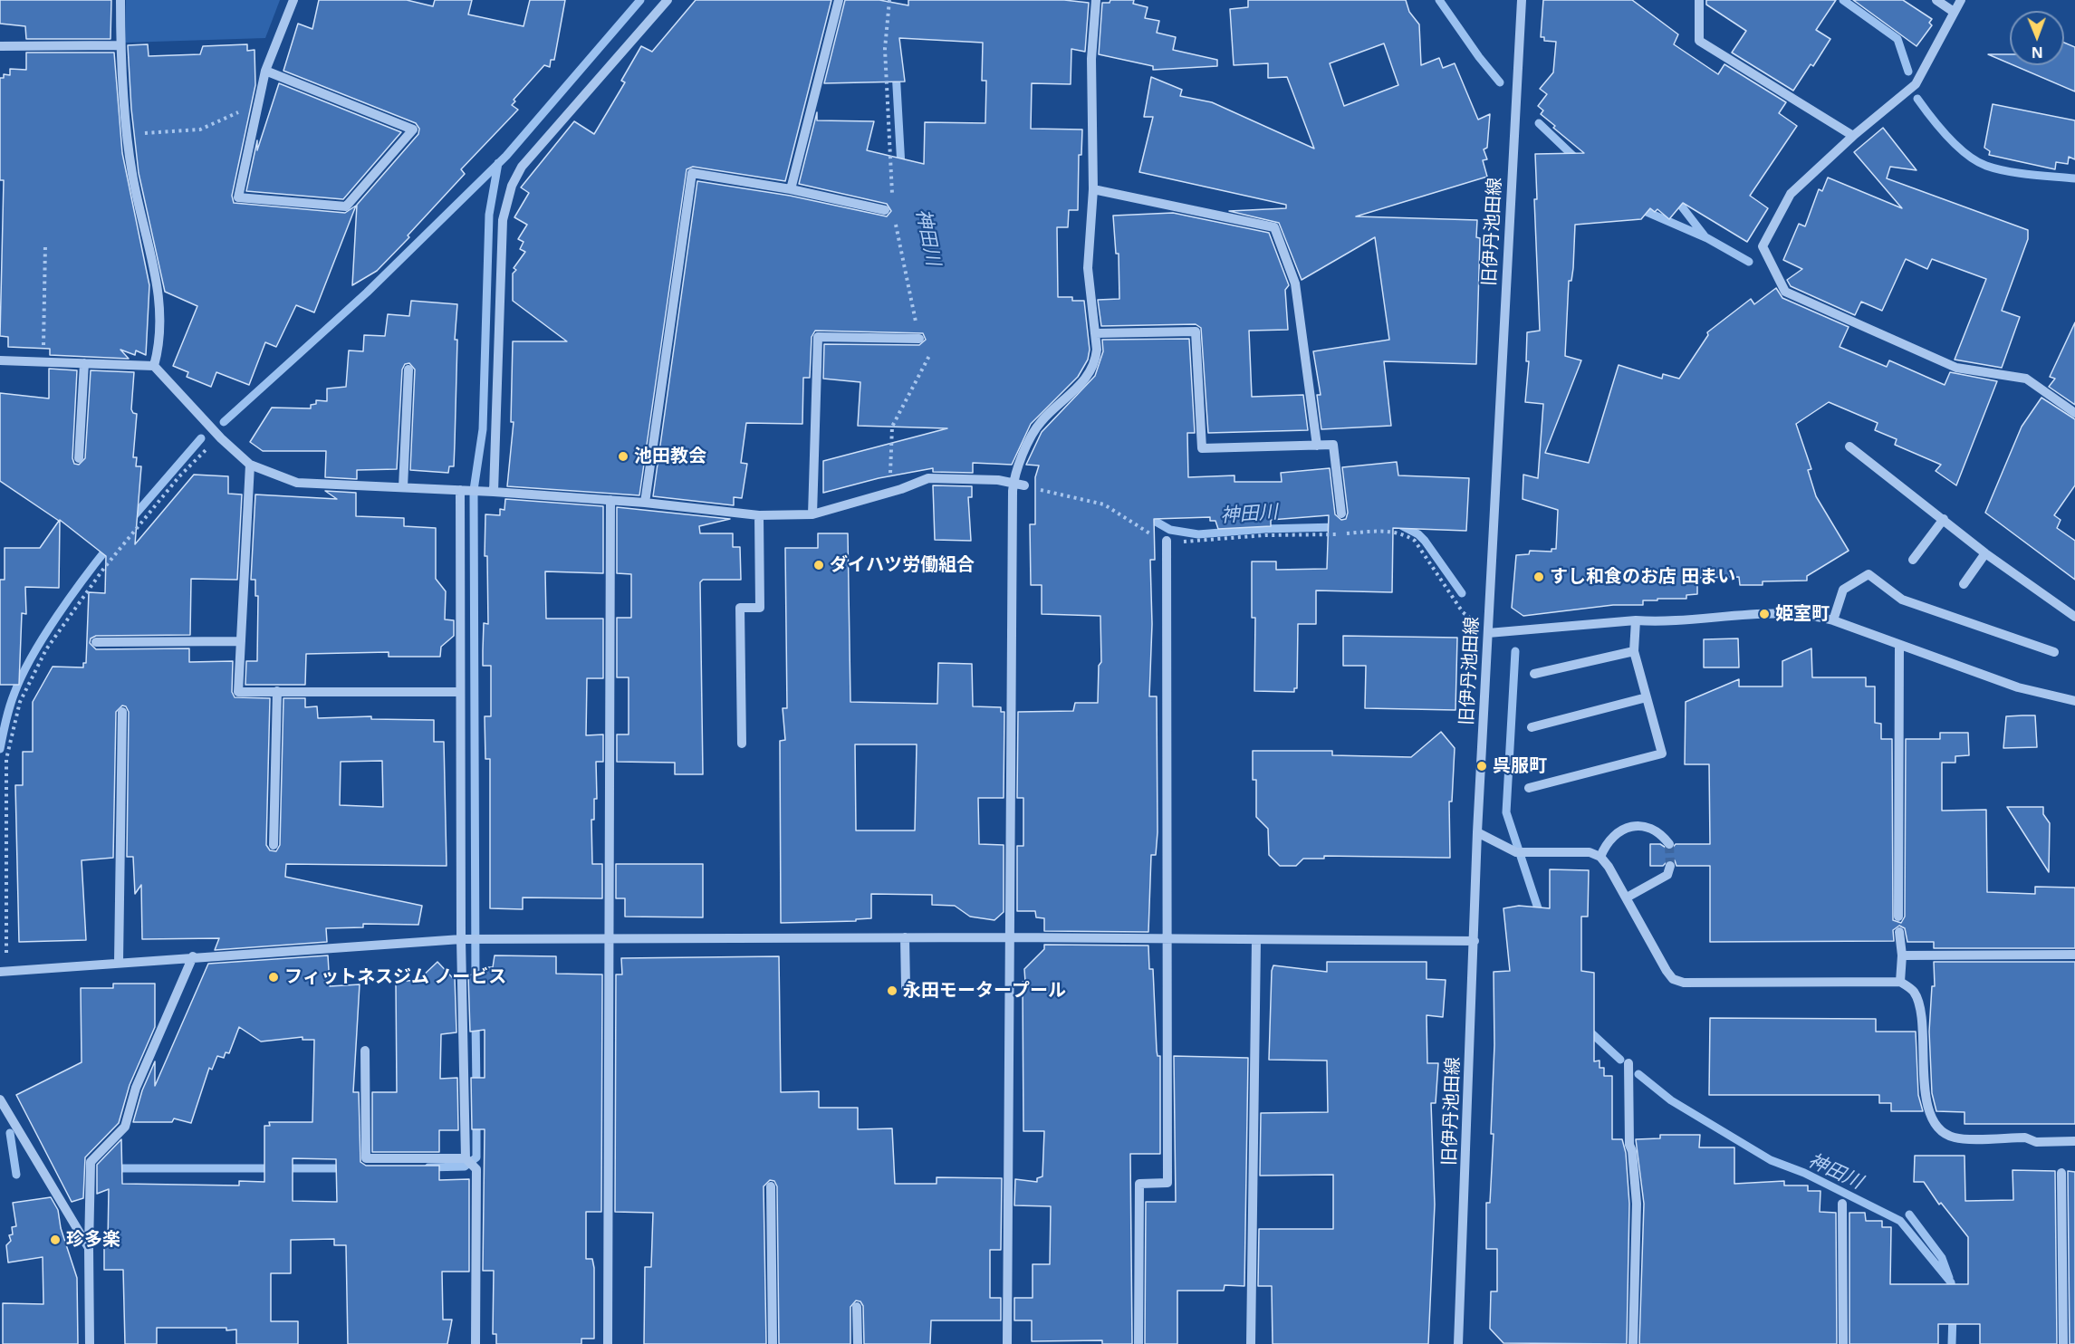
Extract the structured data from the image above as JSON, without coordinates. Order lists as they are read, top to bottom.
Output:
{
  "streets": {
    "street": ["旧伊丹池田線"]
  },
  "water": ["神田川"],
  "places": [
    "池田教会",
    "ダイハツ労働組合",
    "すし和食のお店 田まい",
    "姫室町",
    "呉服町",
    "フィットネスジム ノービス",
    "永田モータープール",
    "珍多楽"
  ],
  "north": "bottom"
}
